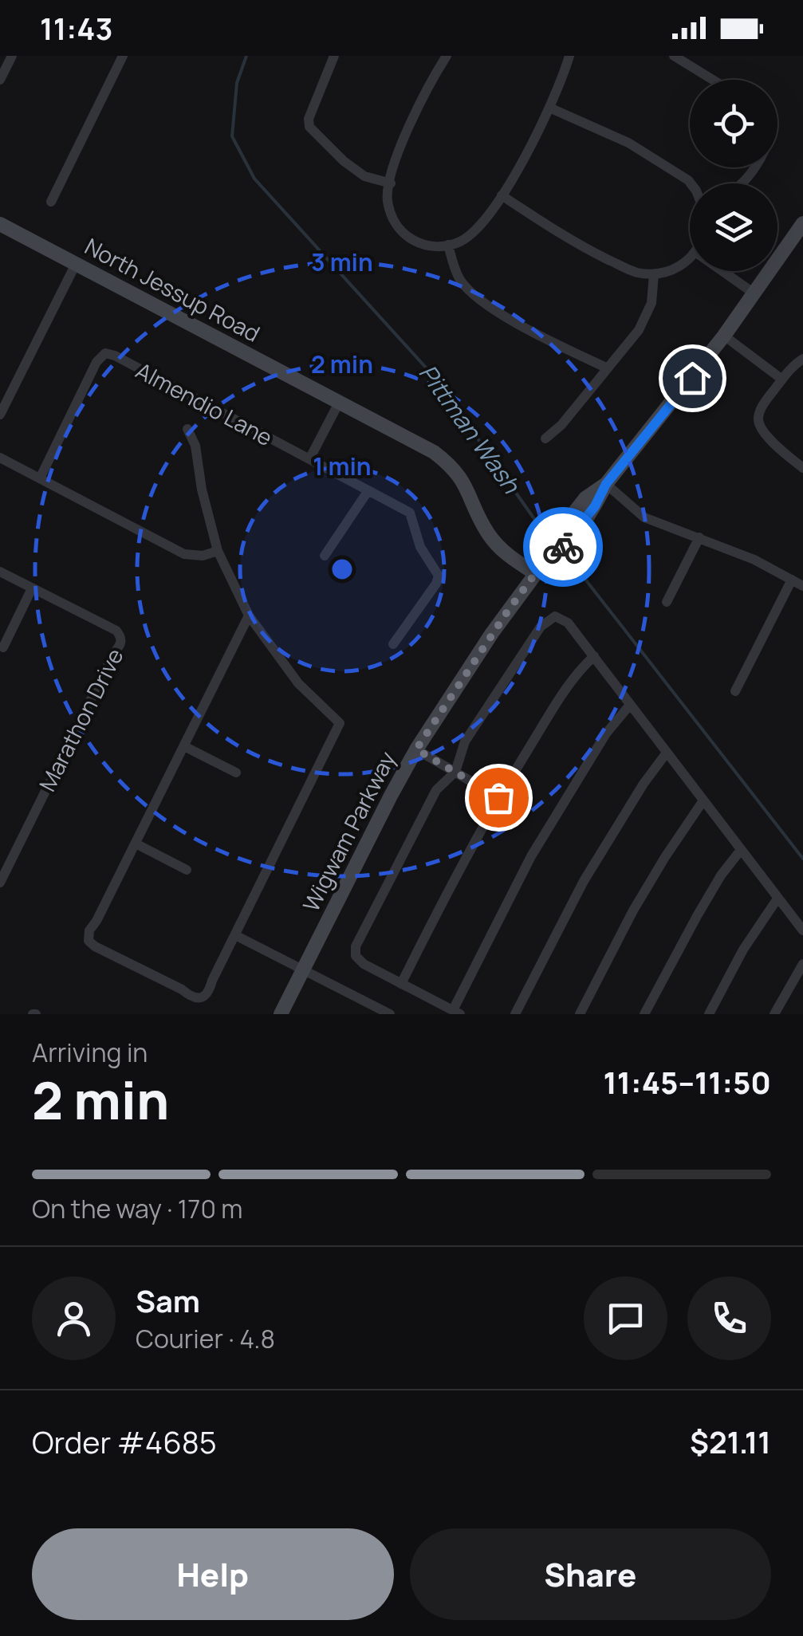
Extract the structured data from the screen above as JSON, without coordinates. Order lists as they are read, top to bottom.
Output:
{
  "streets": {
    "main road": ["North Jessup Road", "Wigwam Parkway"],
    "street": ["Almendio Lane", "Marathon Drive"]
  },
  "crossings": [
    ["North Jessup Road", "Wigwam Parkway"]
  ],
  "water": ["Pittman Wash"],
  "page": {
    "status": "11:43",
    "heading": ["2 min", "Arriving in", "11:45–11:50"],
    "panel": [
      "Sam",
      "Courier · 4.8",
      "Order #4685",
      "$21.11"
    ],
    "bar": "On the way · 170 m",
    "buttons": ["Help", "Share"]
  },
  "rings": ["3 min", "2 min", "1 min"]
}
